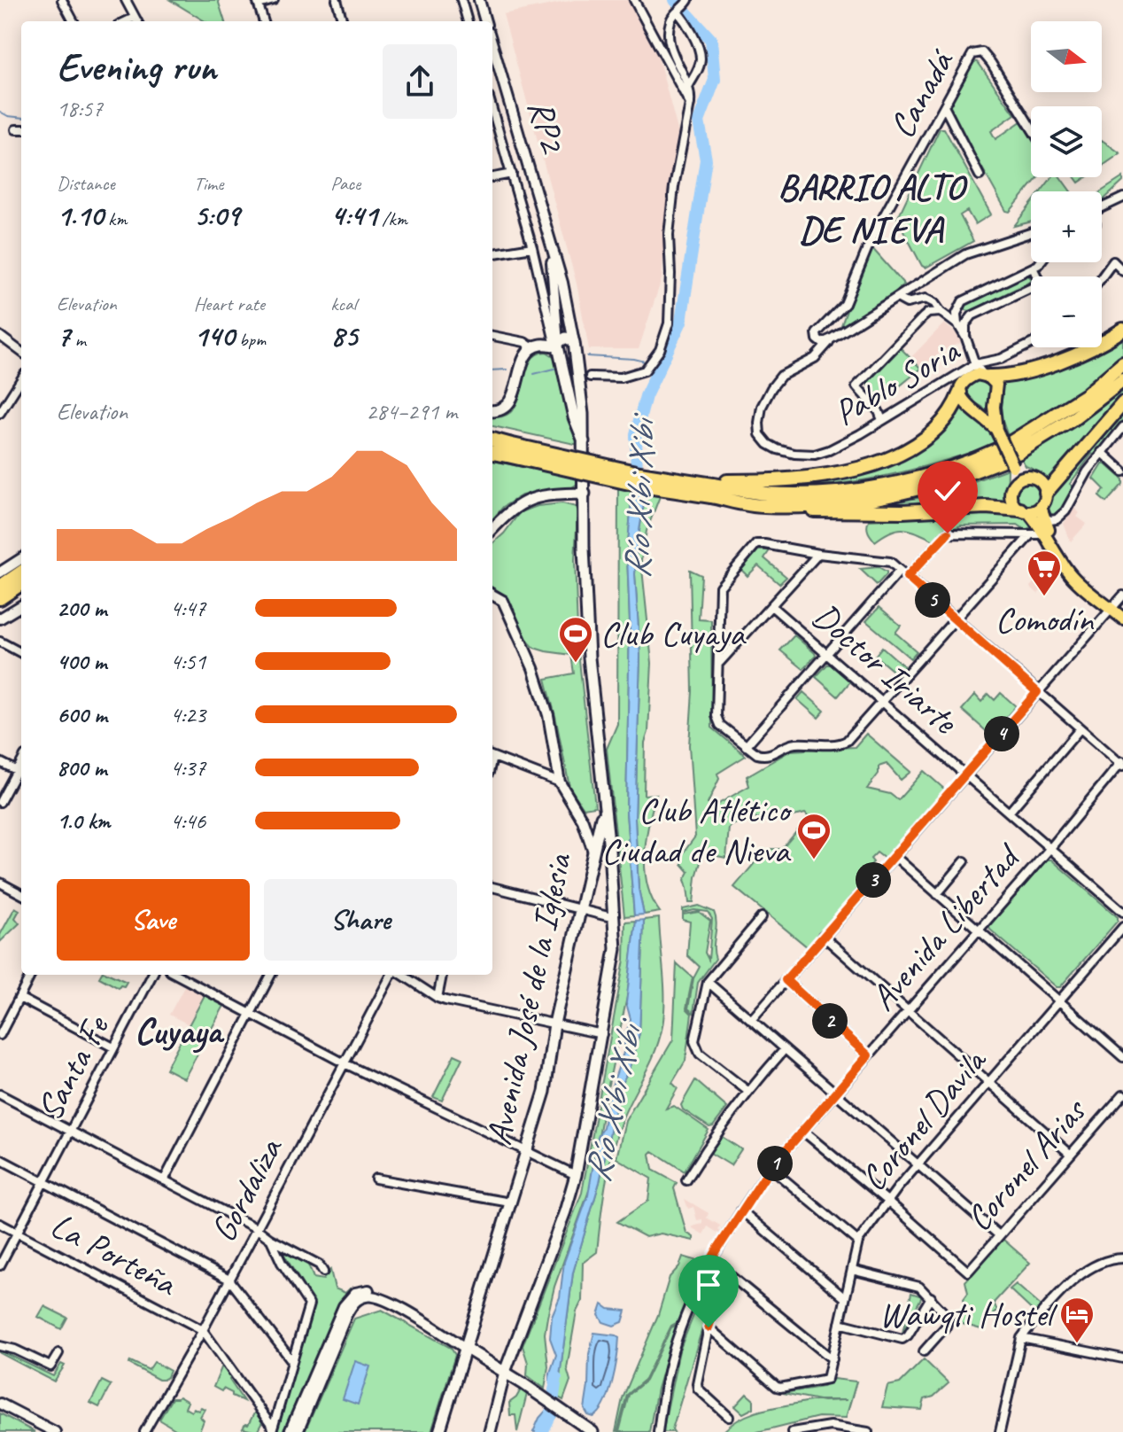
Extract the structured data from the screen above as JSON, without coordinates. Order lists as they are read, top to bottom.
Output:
{
  "streets": {
    "main road": ["RP2", "Avenida José de la Iglesia"],
    "street": [
      "Canadá",
      "Pablo Soria",
      "Doctor Iriarte",
      "Avenida Libertad",
      "Santa Fe",
      "Coronel Davila",
      "Coronel Arias",
      "Gordaliza",
      "La Porteña"
    ]
  },
  "crossings": [
    ["Canadá", "Pablo Soria"],
    ["Doctor Iriarte", "Avenida Libertad"],
    ["Santa Fe", "La Porteña"],
    ["Coronel Davila", "Coronel Arias"],
    ["Gordaliza", "La Porteña"]
  ],
  "districts": ["BARRIO ALTO DE NIEVA", "Cuyaya"],
  "water": ["Río Xibi Xibi"],
  "places": {
    "supermarket": ["Comodín"],
    "sports": ["Club Cuyaya", "Club Atlético Ciudad de Nieva"],
    "hotel": ["Wawqti Hostel"]
  },
  "north": "right",
  "page": {
    "map_buttons": ["+", "−"],
    "heading": ["Evening run", "18:57"],
    "stats": [
      ["Distance", "1.10 km"],
      ["Time", "5:09"],
      ["Pace", "4:41 /km"],
      ["Elevation", "7 m"],
      ["Heart rate", "140 bpm"],
      ["kcal", "85"]
    ],
    "chart": ["Elevation", "284–291 m"],
    "list": [
      {
        "name": "200 m",
        "note": "4:47"
      },
      {
        "name": "400 m",
        "note": "4:51"
      },
      {
        "name": "600 m",
        "note": "4:23"
      },
      {
        "name": "800 m",
        "note": "4:37"
      },
      {
        "name": "1.0 km",
        "note": "4:46"
      }
    ],
    "pins": [
      "5",
      "4",
      "3",
      "2",
      "1"
    ],
    "buttons": ["Save", "Share"]
  }
}
